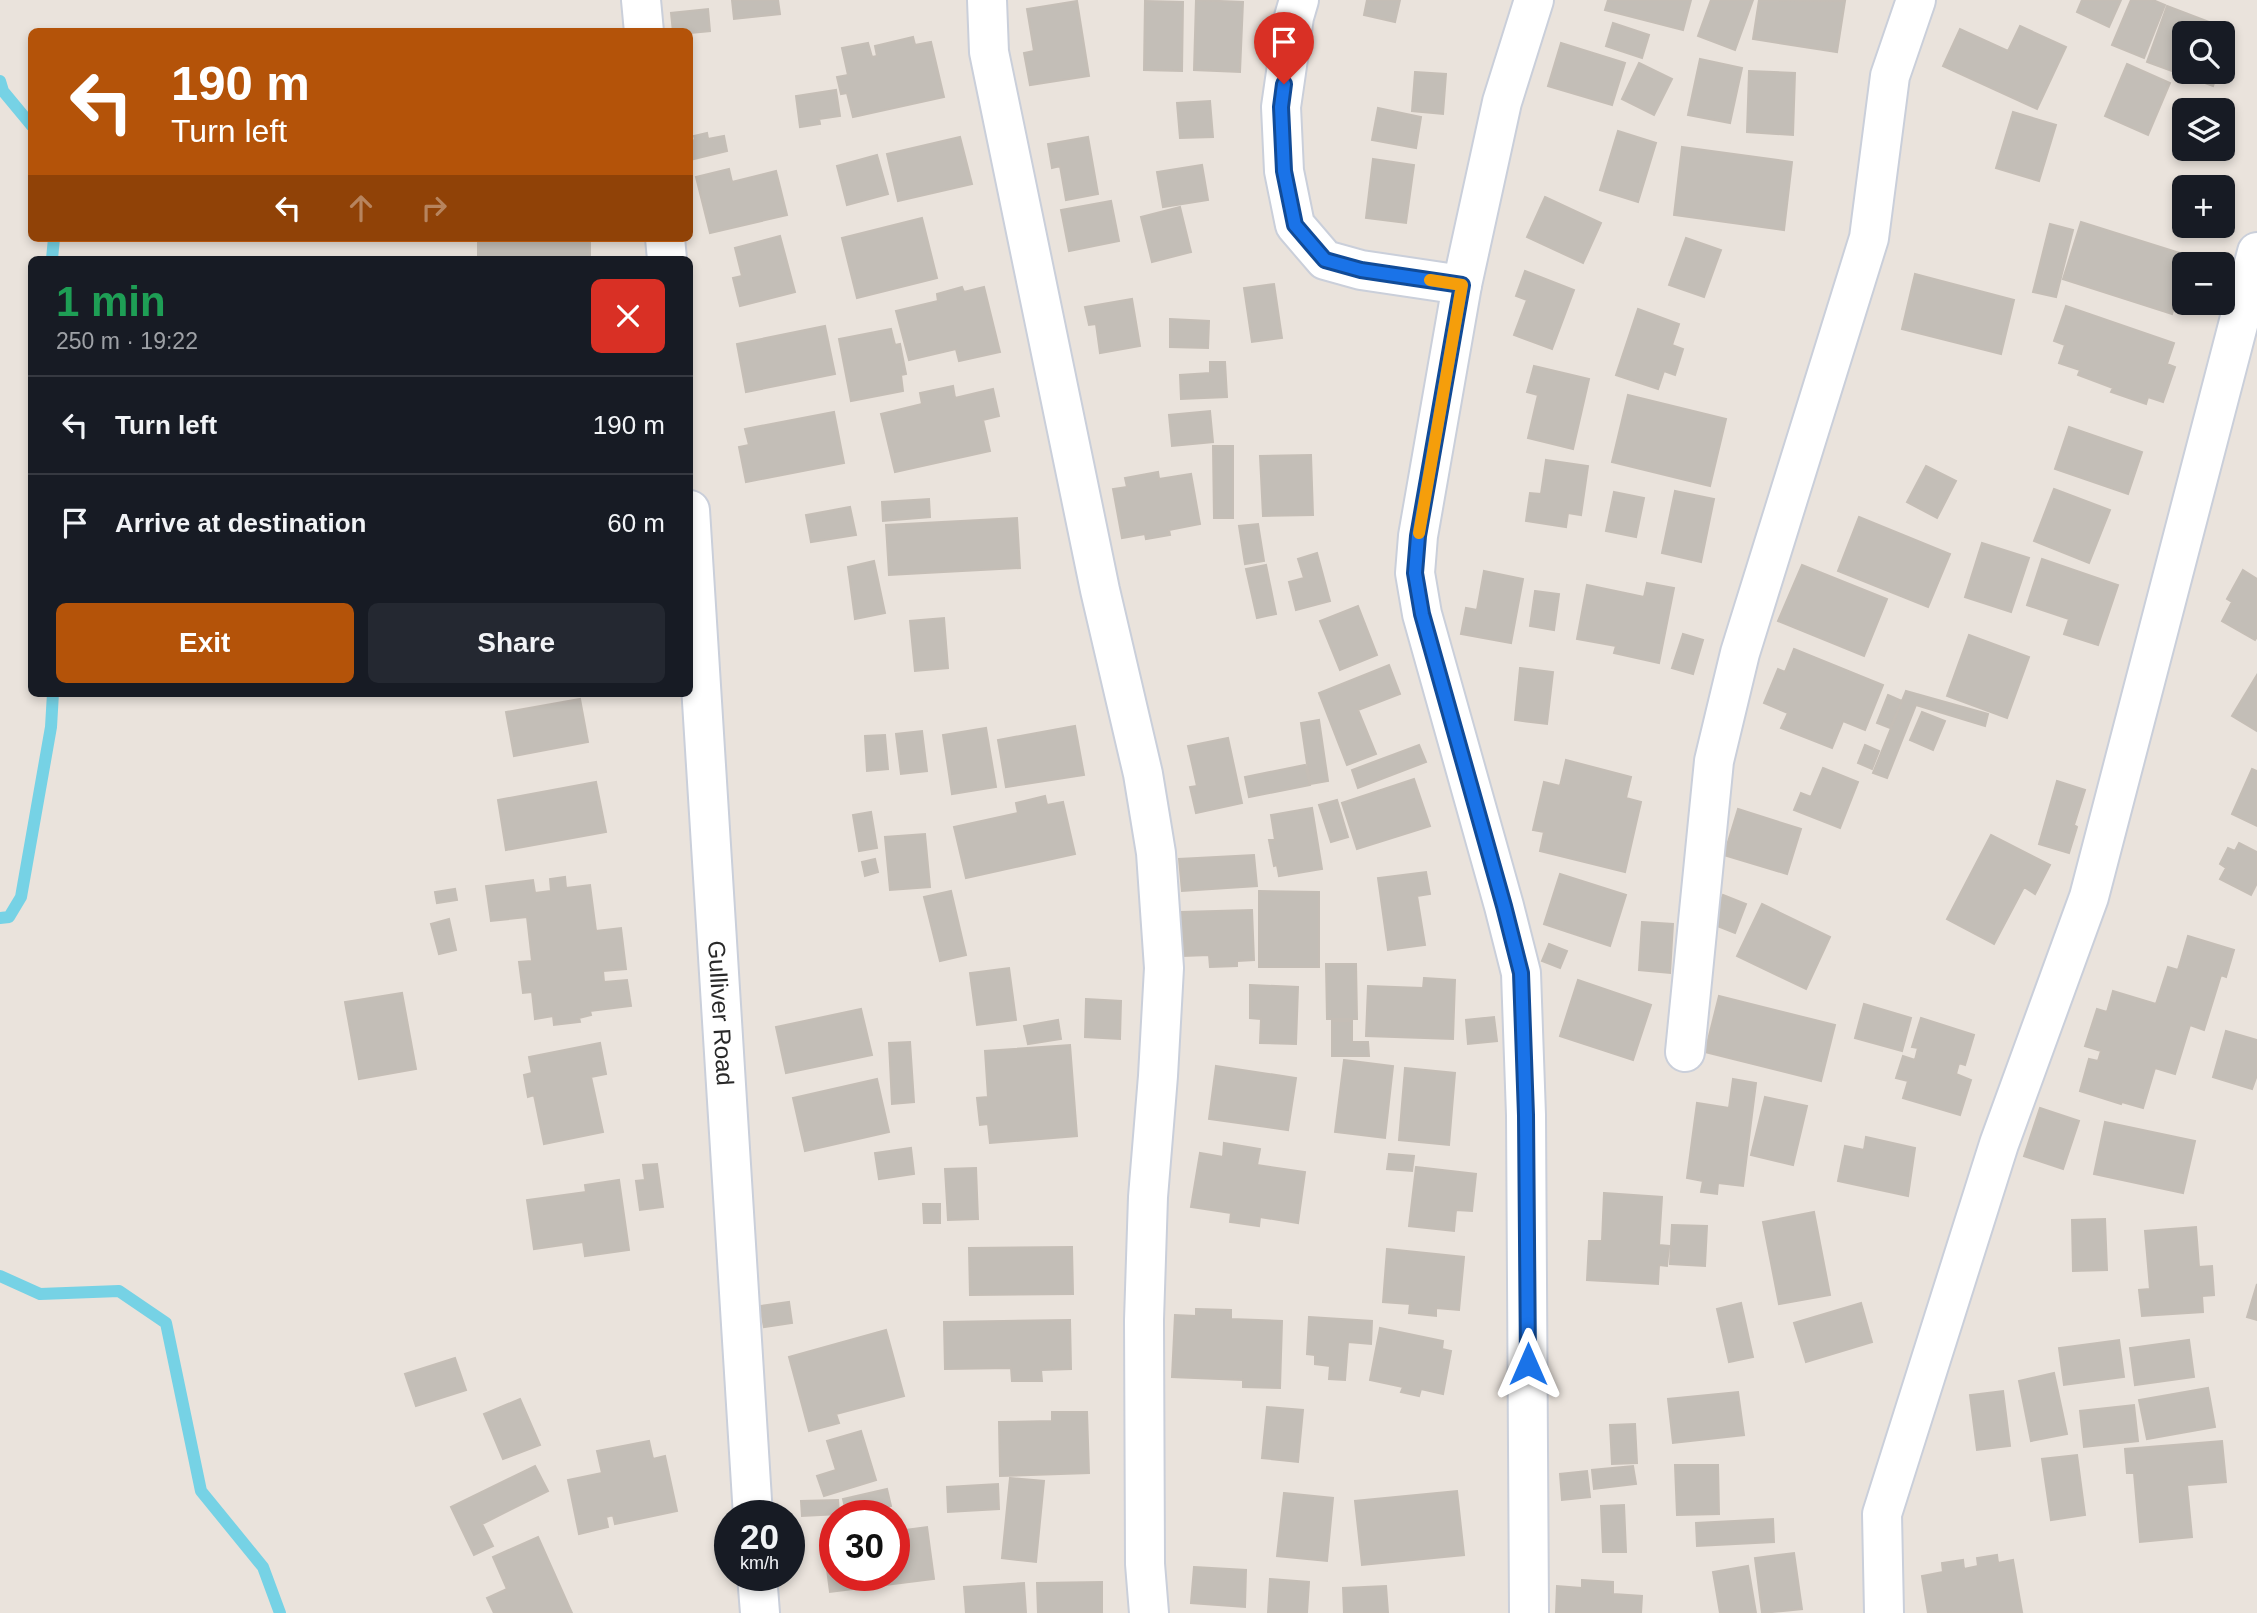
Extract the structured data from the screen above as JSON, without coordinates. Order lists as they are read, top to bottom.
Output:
{
  "streets": {
    "street": ["Gulliver Road"]
  },
  "page": {
    "map_buttons": ["+", "−"],
    "turn": ["190 m", "Turn left"],
    "heading": ["1 min", "250 m · 19:22"],
    "list": [
      {
        "name": "Turn left",
        "value": "190 m"
      },
      {
        "name": "Arrive at destination",
        "value": "60 m"
      }
    ],
    "buttons": ["Exit", "Share"],
    "speed": "20 km/h",
    "limit": "30"
  }
}
